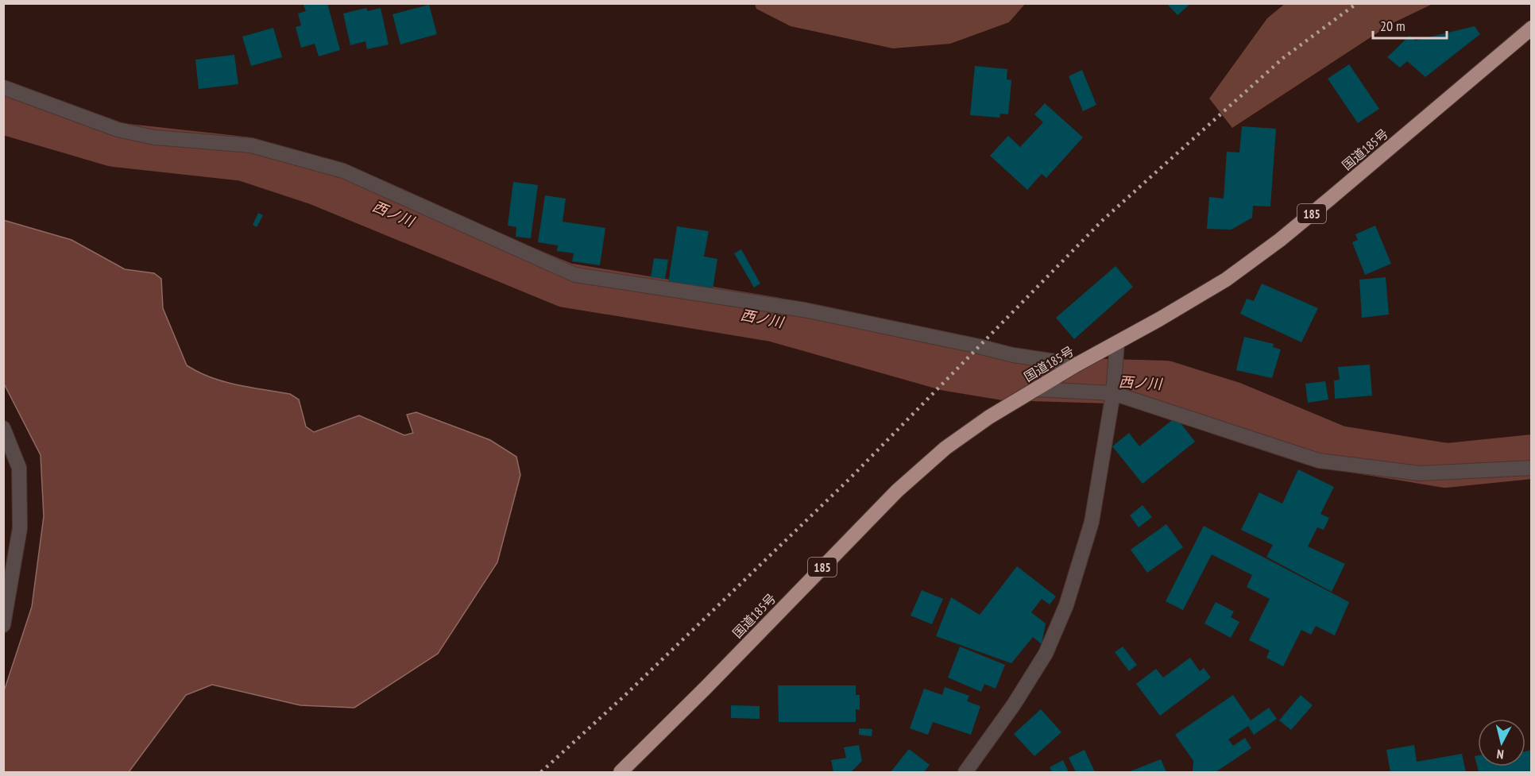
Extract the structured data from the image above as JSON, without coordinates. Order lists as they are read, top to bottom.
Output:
{
  "streets": {
    "highway": ["国道185号", "185"]
  },
  "water": ["西ノ川"],
  "scale_bar": "20 m",
  "north": "bottom"
}
